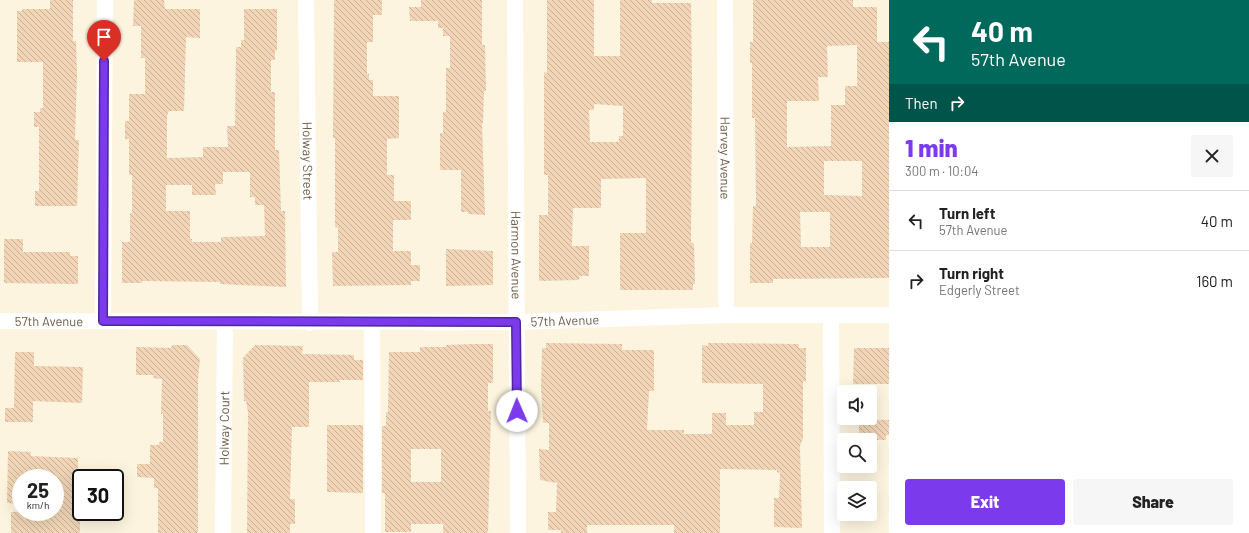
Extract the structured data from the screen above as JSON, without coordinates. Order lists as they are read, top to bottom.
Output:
{
  "streets": {
    "street": [
      "Harvey Avenue",
      "Holway Street",
      "Harmon Avenue",
      "57th Avenue",
      "Holway Court"
    ]
  },
  "crossings": [
    ["Harvey Avenue", "57th Avenue"],
    ["Holway Street", "57th Avenue"],
    ["Harmon Avenue", "57th Avenue"],
    ["57th Avenue", "Holway Court"]
  ],
  "page": {
    "turn": ["40 m", "57th Avenue"],
    "then": "Then",
    "heading": ["1 min", "300 m · 10:04"],
    "list": [
      {
        "name": "Turn left",
        "note": "57th Avenue",
        "value": "40 m"
      },
      {
        "name": "Turn right",
        "note": "Edgerly Street",
        "value": "160 m"
      }
    ],
    "speed": "25 km/h",
    "limit": "30",
    "buttons": ["Exit", "Share"]
  }
}
